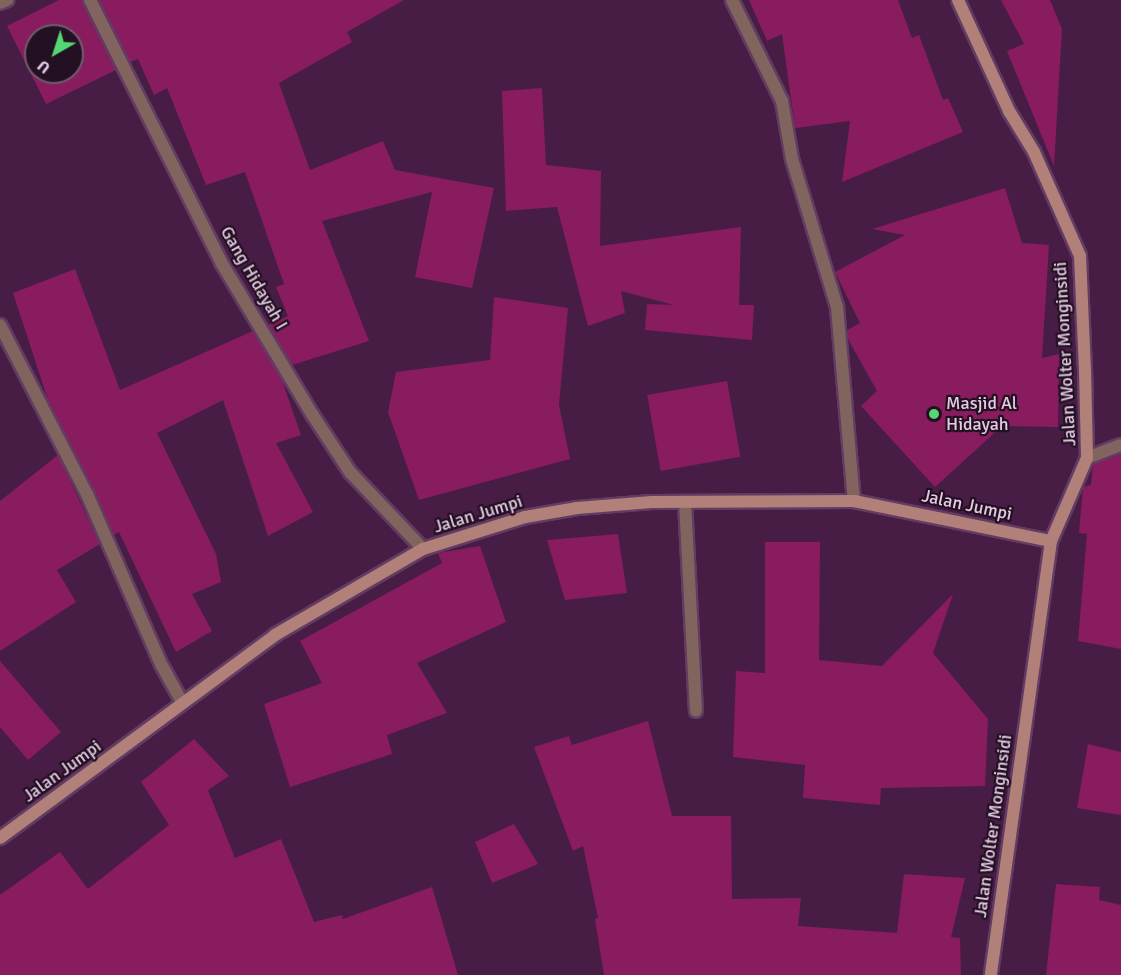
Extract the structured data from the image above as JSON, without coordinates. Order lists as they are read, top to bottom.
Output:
{
  "streets": {
    "street": ["Gang Hidayah I", "Jalan Wolter Monginsidi", "Jalan Jumpi"]
  },
  "crossings": [
    ["Gang Hidayah I", "Jalan Jumpi"],
    ["Jalan Wolter Monginsidi", "Jalan Jumpi"]
  ],
  "places": ["Masjid Al Hidayah"],
  "north": "bottom left"
}
